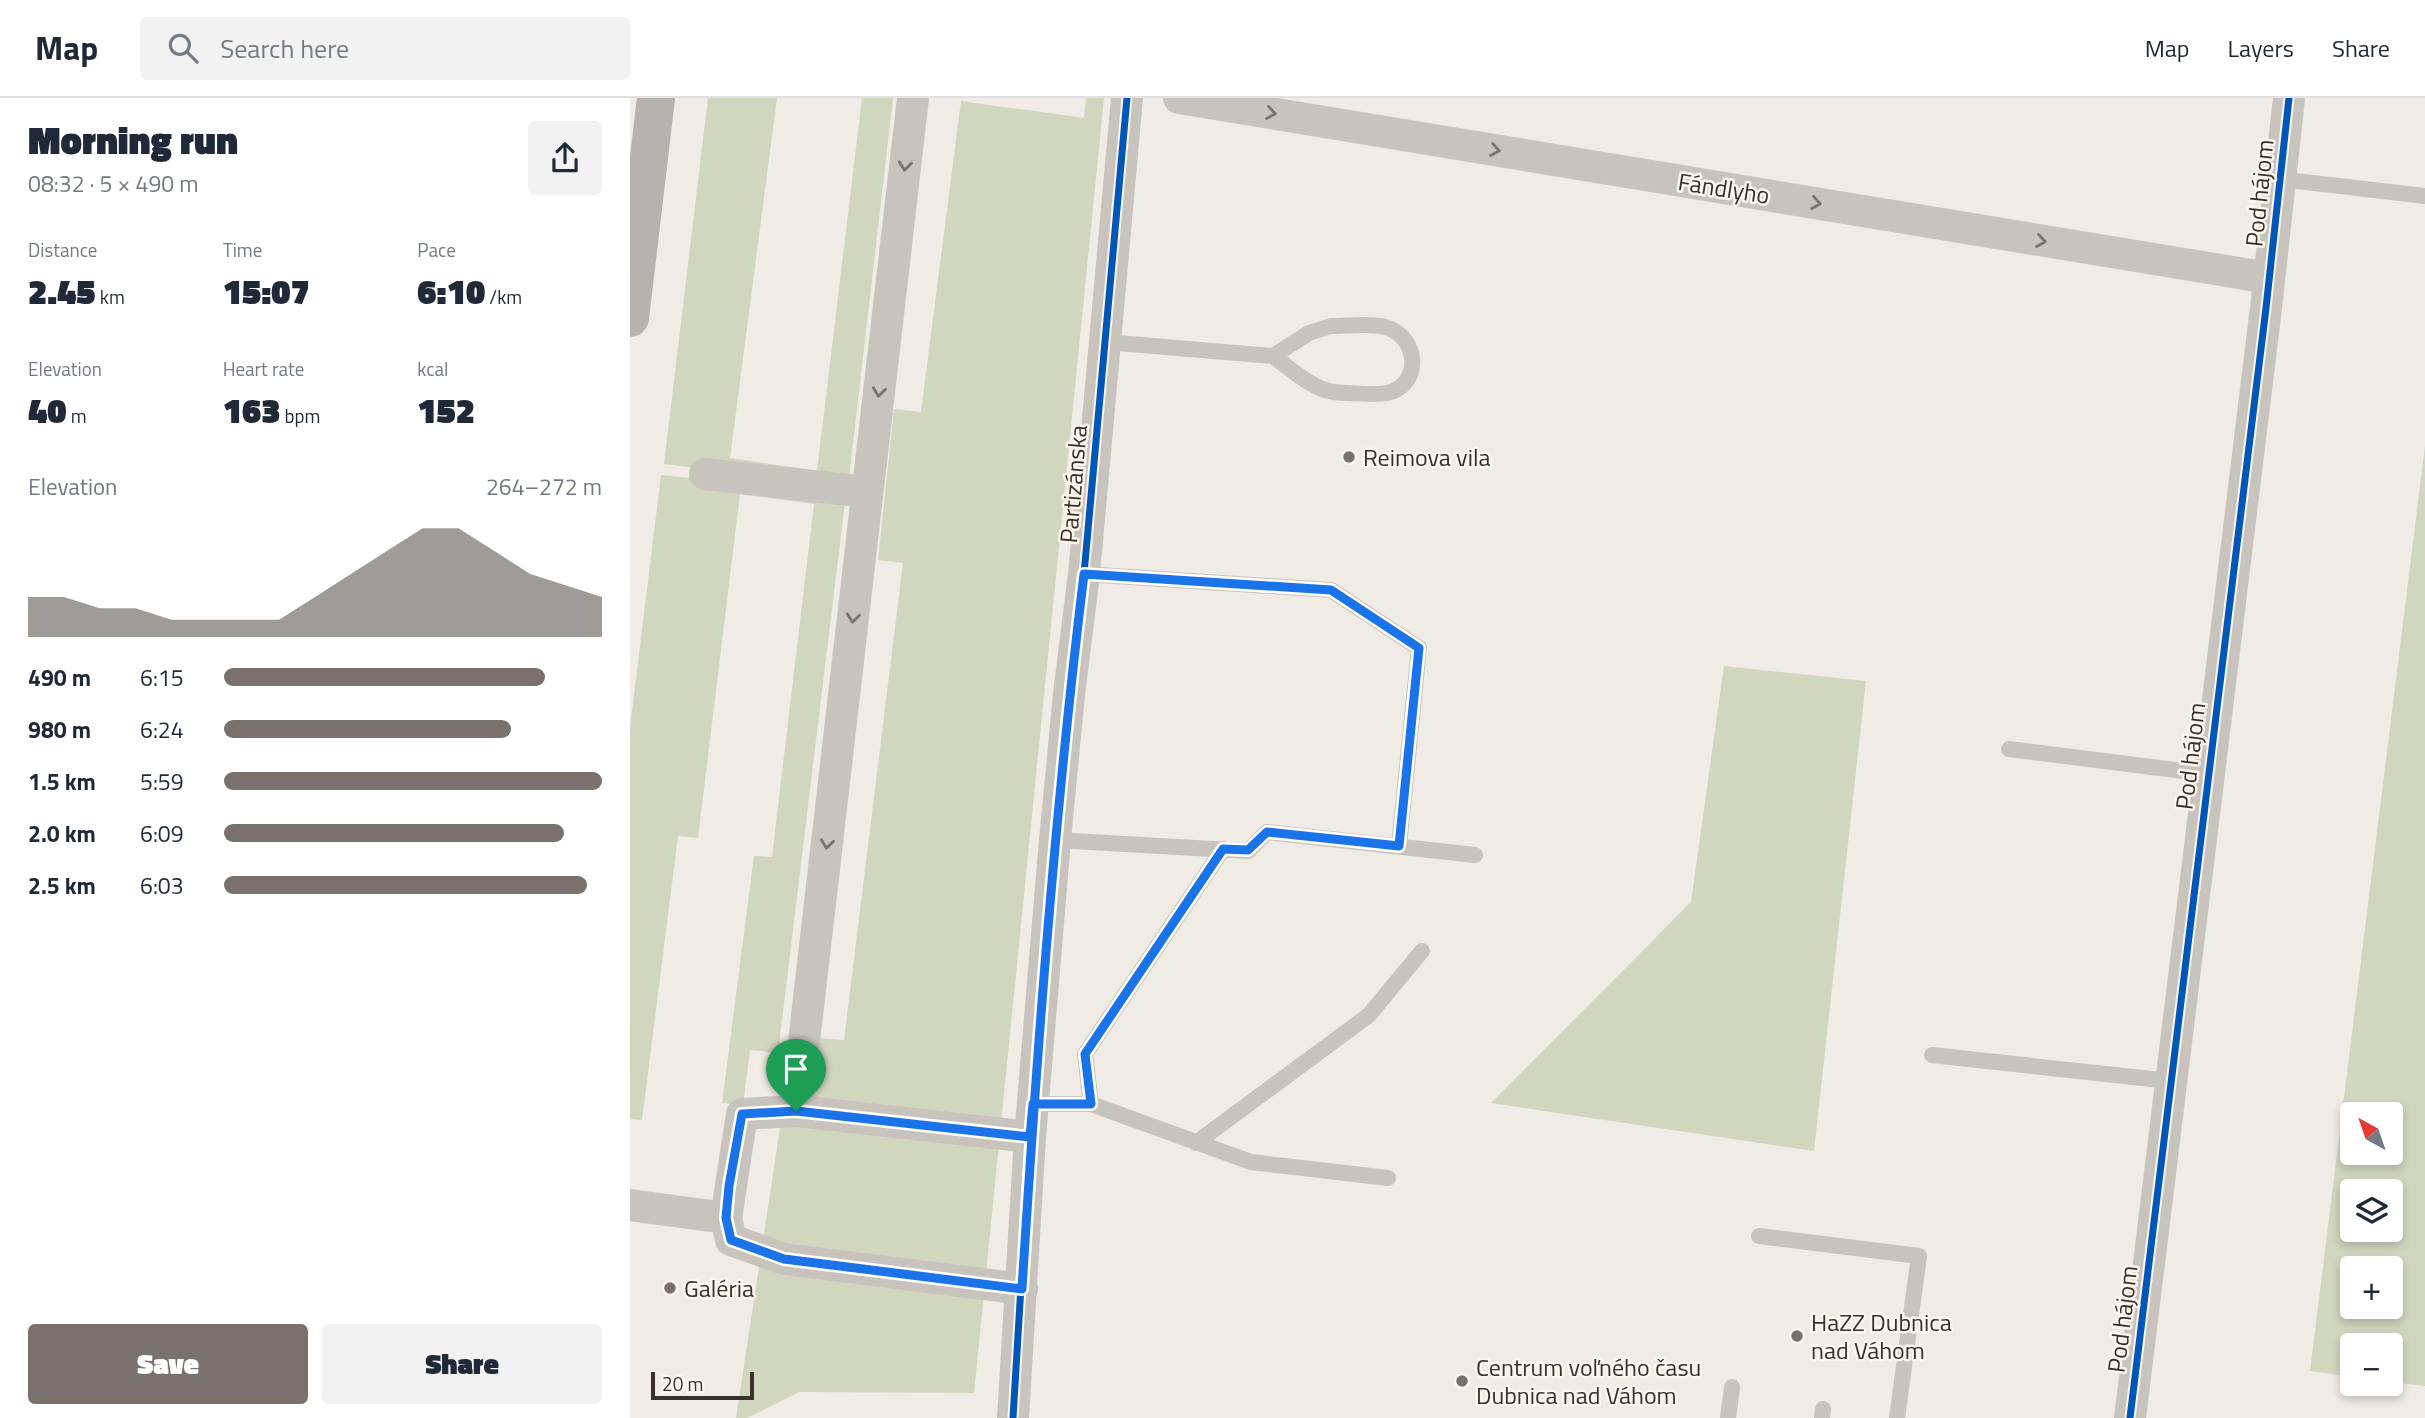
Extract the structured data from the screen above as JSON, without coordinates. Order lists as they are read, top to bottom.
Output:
{
  "streets": {
    "street": ["Fándlyho", "Pod hájom", "Partizánska"]
  },
  "crossings": [
    ["Fándlyho", "Pod hájom"]
  ],
  "one_way": ["Fándlyho"],
  "places": [
    "Reimova vila",
    "Galéria",
    "HaZZ Dubnica nad Váhom",
    "Centrum voľného času Dubnica nad Váhom"
  ],
  "scale_bar": "20 m",
  "north": "top left",
  "page": {
    "header": "Map",
    "search": "Search here",
    "nav": ["Map", "Layers", "Share"],
    "heading": ["Morning run", "08:32 · 5 × 490 m"],
    "stats": [
      ["Distance", "2.45 km"],
      ["Time", "15:07"],
      ["Pace", "6:10 /km"],
      ["Elevation", "40 m"],
      ["Heart rate", "163 bpm"],
      ["kcal", "152"]
    ],
    "chart": ["Elevation", "264–272 m"],
    "list": [
      {
        "name": "490 m",
        "note": "6:15"
      },
      {
        "name": "980 m",
        "note": "6:24"
      },
      {
        "name": "1.5 km",
        "note": "5:59"
      },
      {
        "name": "2.0 km",
        "note": "6:09"
      },
      {
        "name": "2.5 km",
        "note": "6:03"
      }
    ],
    "map_buttons": ["+", "−"],
    "buttons": ["Save", "Share"],
    "scale": "20 m"
  }
}
